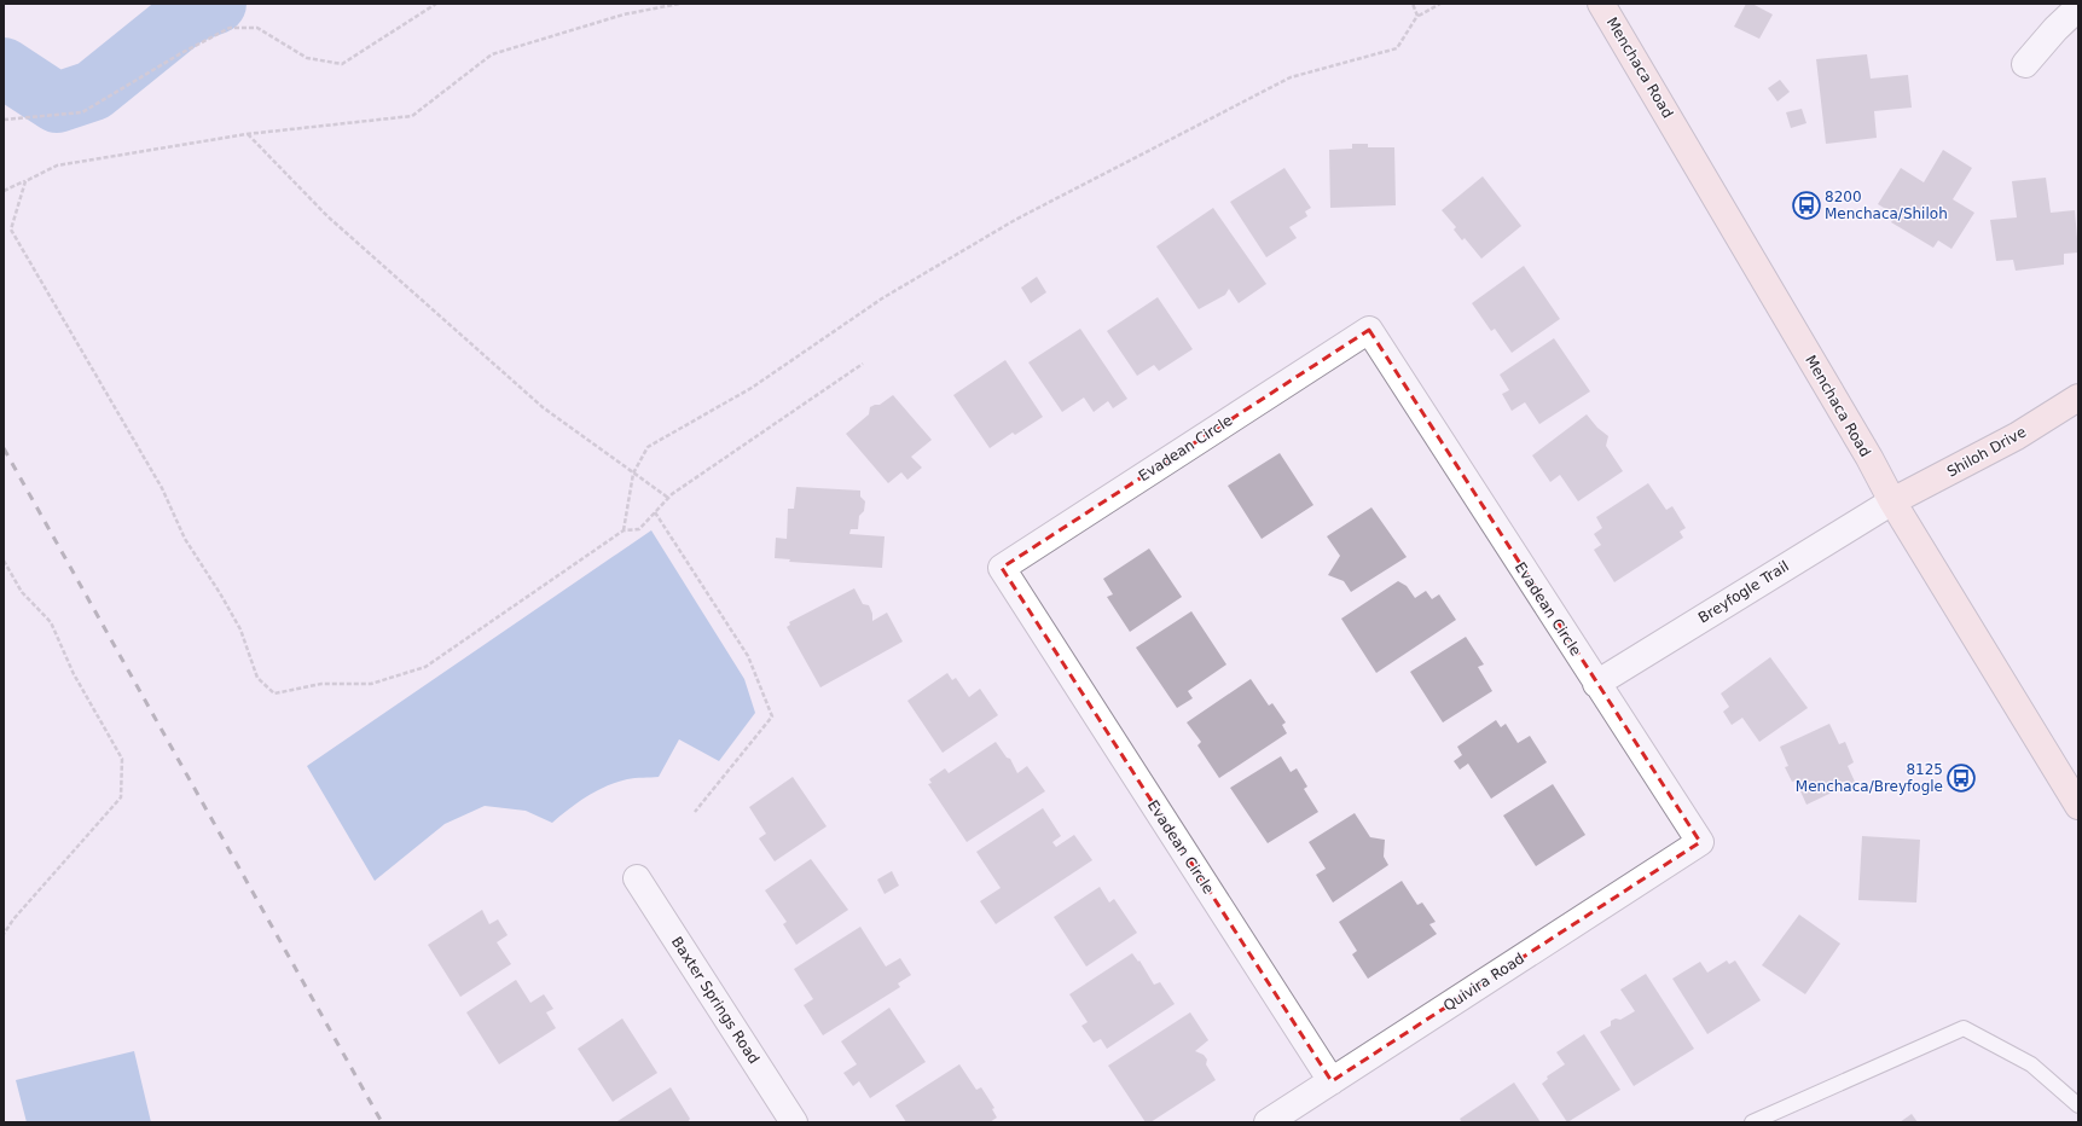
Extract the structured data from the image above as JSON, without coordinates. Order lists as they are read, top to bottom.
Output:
{
  "streets": {
    "main road": ["Menchaca Road", "Shiloh Drive"],
    "street": [
      "Evadean Circle",
      "Breyfogle Trail",
      "Quivira Road",
      "Baxter Springs Road"
    ]
  },
  "crossings": [
    ["Menchaca Road", "Shiloh Drive"],
    ["Menchaca Road", "Breyfogle Trail"],
    ["Evadean Circle", "Breyfogle Trail"],
    ["Evadean Circle", "Quivira Road"],
    ["Shiloh Drive", "Breyfogle Trail"]
  ],
  "places": {
    "bus stop": ["8200 Menchaca/Shiloh", "8125 Menchaca/Breyfogle"]
  }
}
